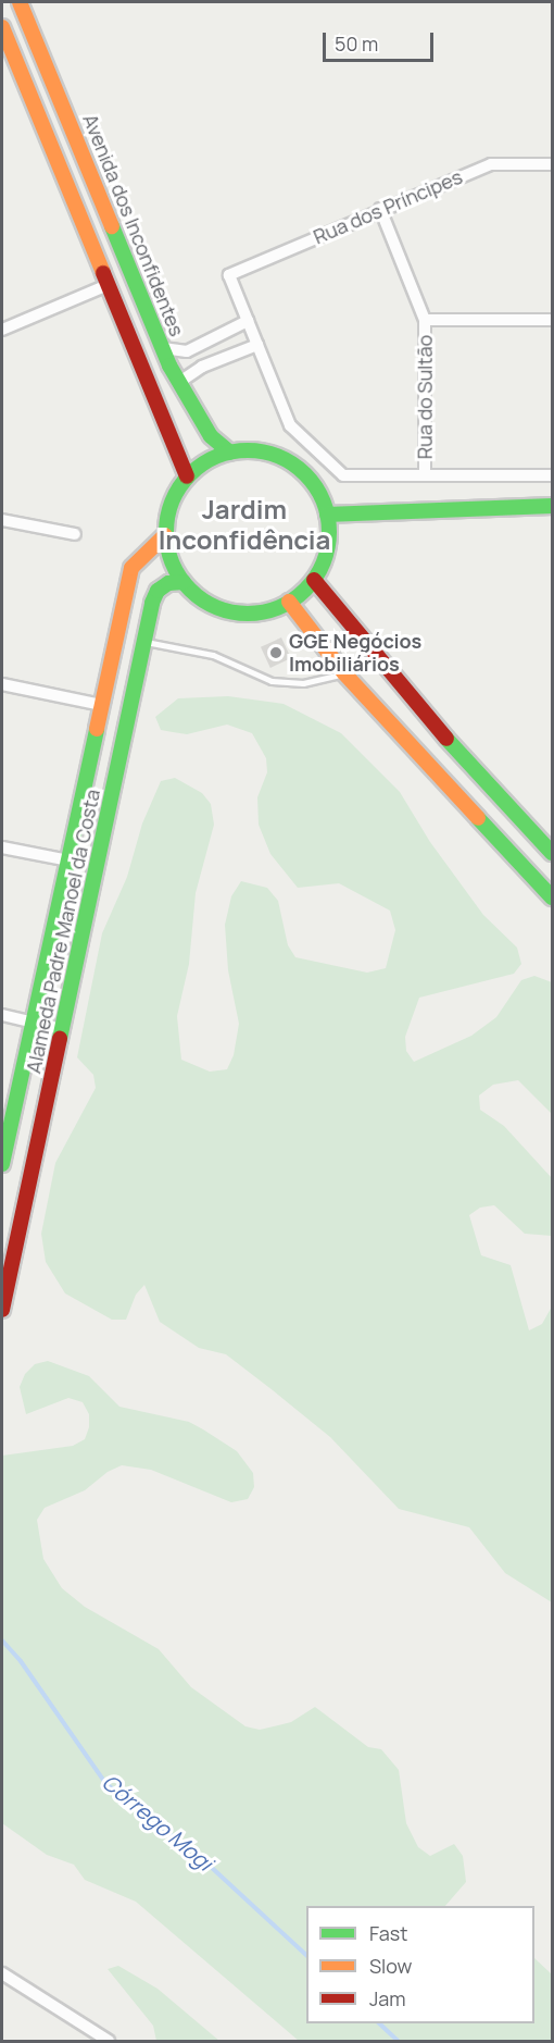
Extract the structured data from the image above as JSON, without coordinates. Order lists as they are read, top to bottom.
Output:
{
  "streets": {
    "main road": ["Avenida dos Inconfidentes", "Alameda Padre Manoel da Costa"],
    "street": ["Rua dos Príncipes", "Rua do Sultão"]
  },
  "crossings": [
    ["Rua dos Príncipes", "Rua do Sultão"],
    ["Avenida dos Inconfidentes", "Alameda Padre Manoel da Costa"]
  ],
  "districts": ["Jardim Inconfidência"],
  "water": ["Córrego Mogi"],
  "places": ["GGE Negócios Imobiliários"],
  "legend": ["Fast", "Slow", "Jam"],
  "scale_bar": "50 m"
}
